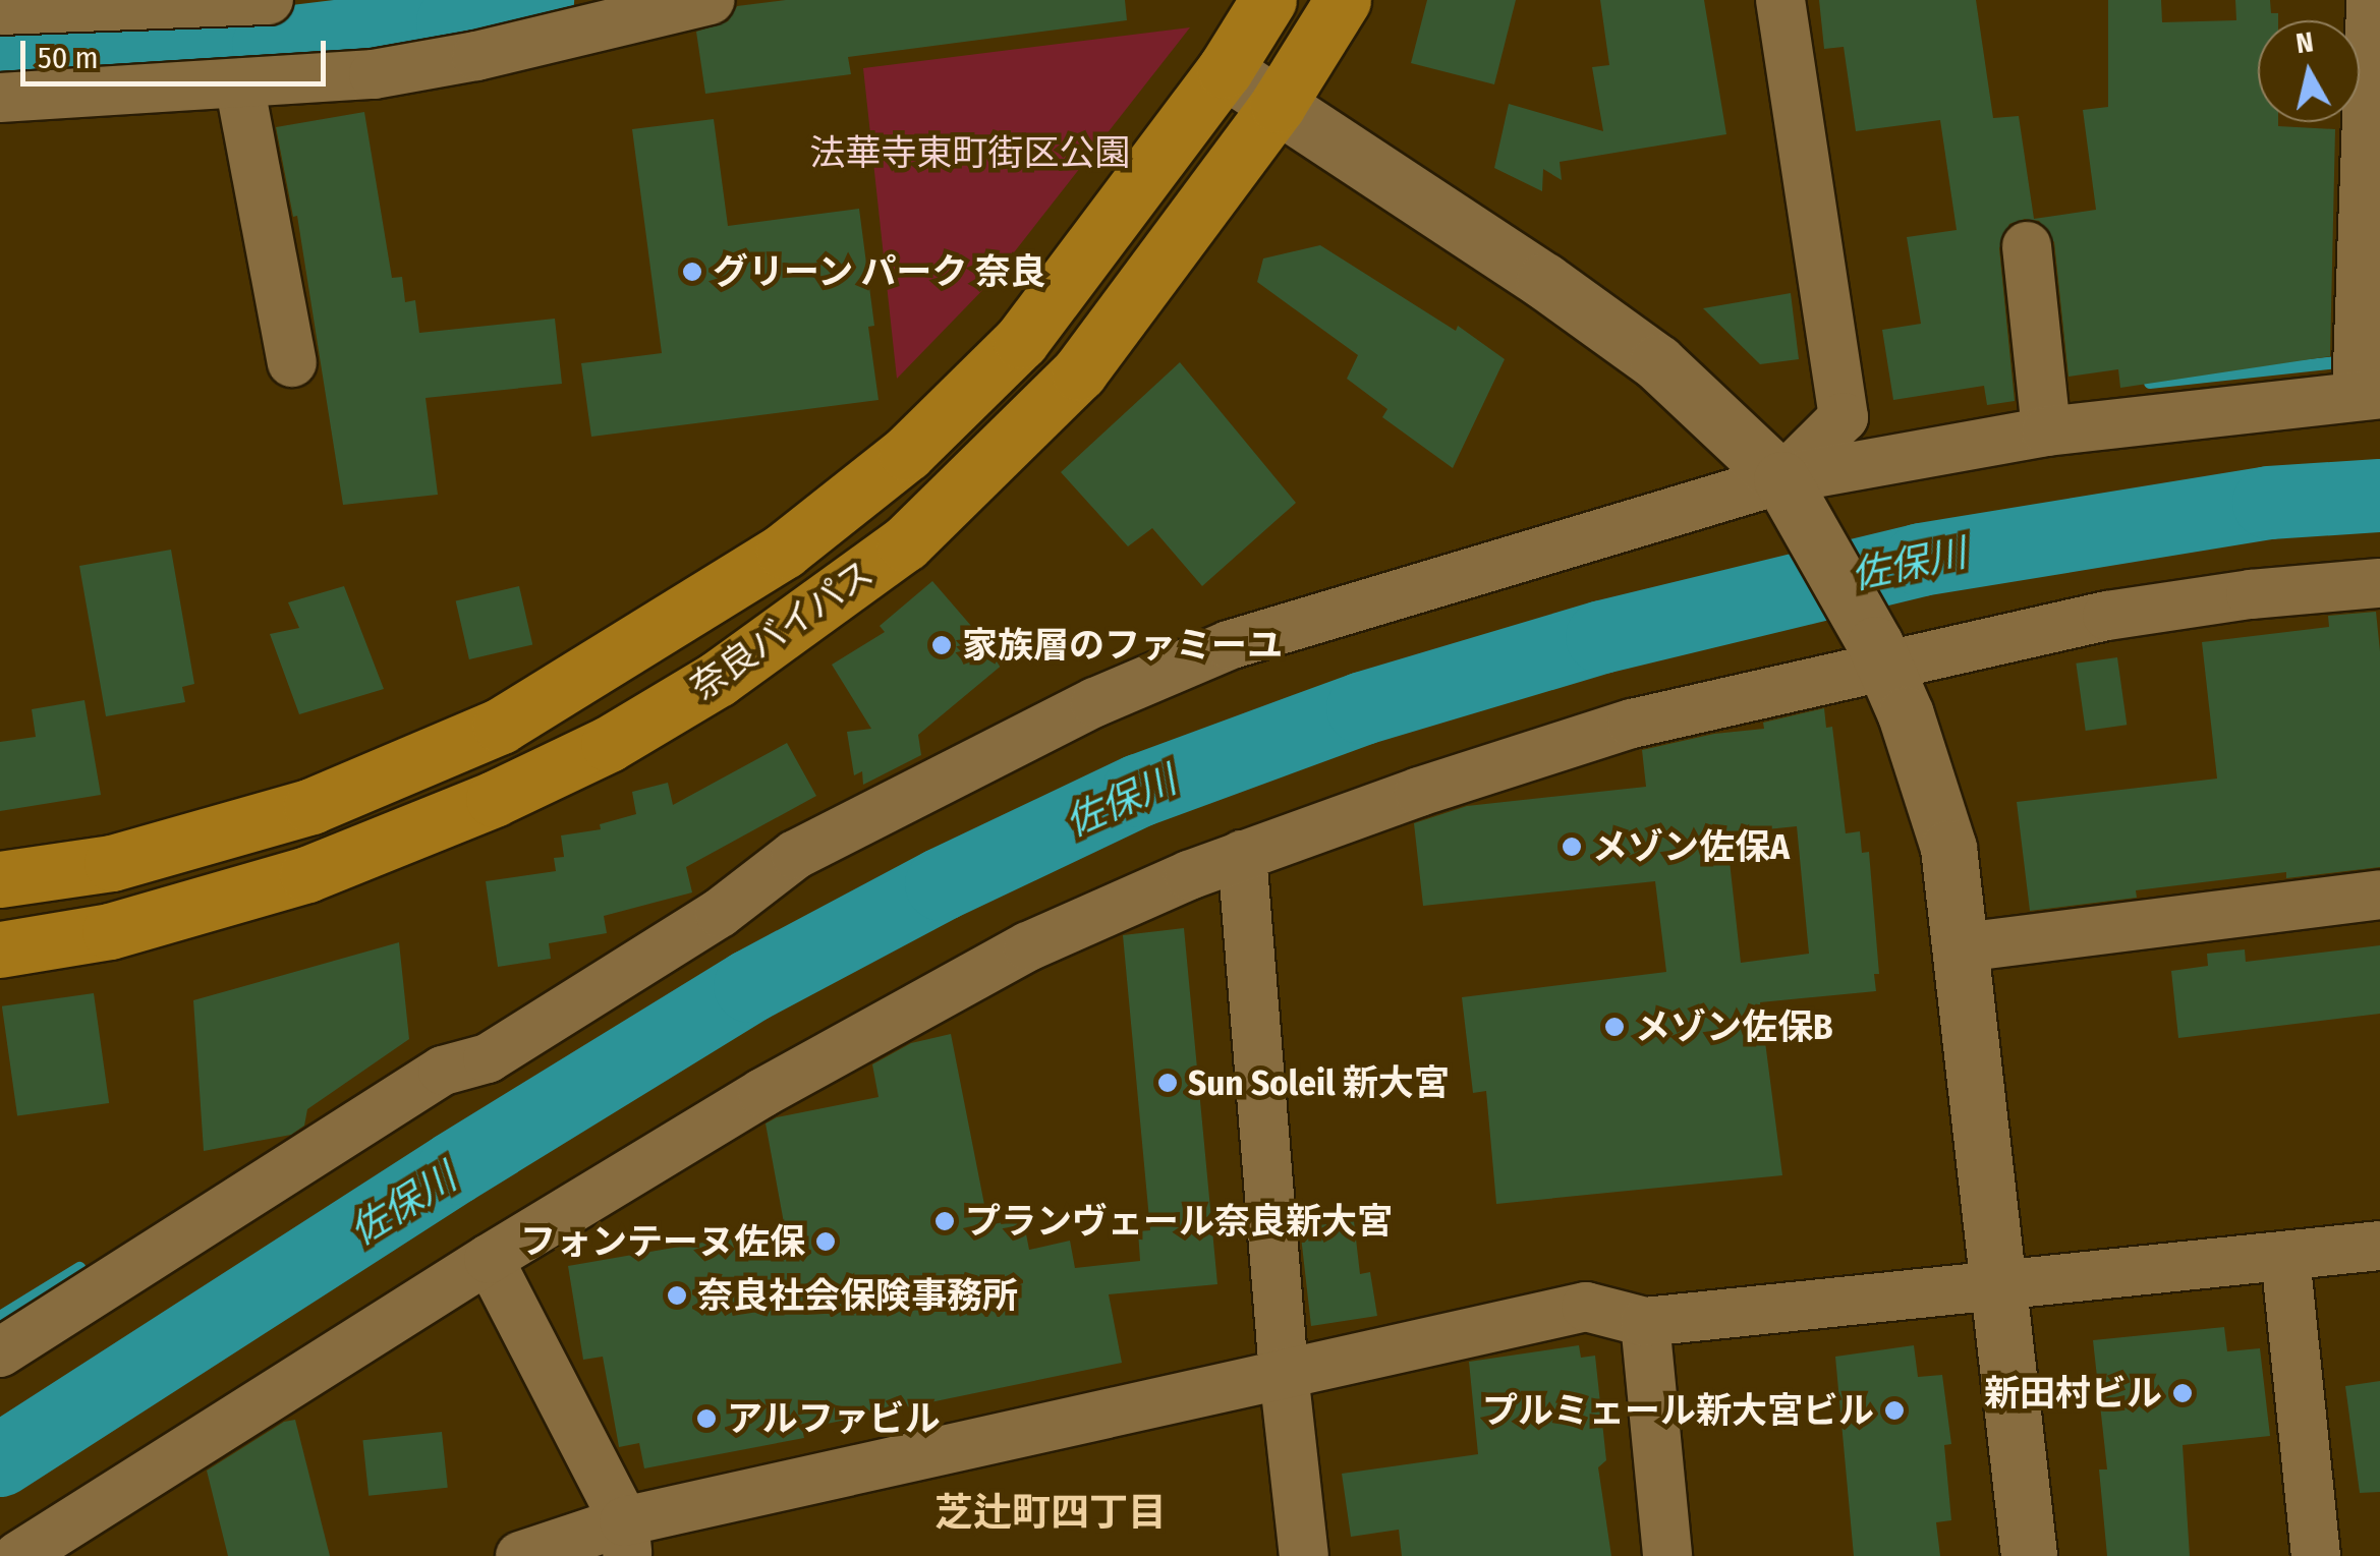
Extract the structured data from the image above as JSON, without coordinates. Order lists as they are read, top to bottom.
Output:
{
  "streets": {
    "highway": ["奈良バイパス"]
  },
  "districts": ["芝辻町四丁目"],
  "water": ["佐保川"],
  "parks": ["法華寺東町街区公園"],
  "places": [
    "グリーン パーク 奈良",
    "家族層のファミーユ",
    "メゾン佐保A",
    "メゾン佐保B",
    "Sun Soleil 新大宮",
    "プランヴェール奈良新大宮",
    "フォンテーヌ佐保",
    "奈良社会保険事務所",
    "新田村ビル",
    "プルミェール新大宮ビル",
    "アルファビル"
  ],
  "scale_bar": "50 m",
  "north": "top"
}
